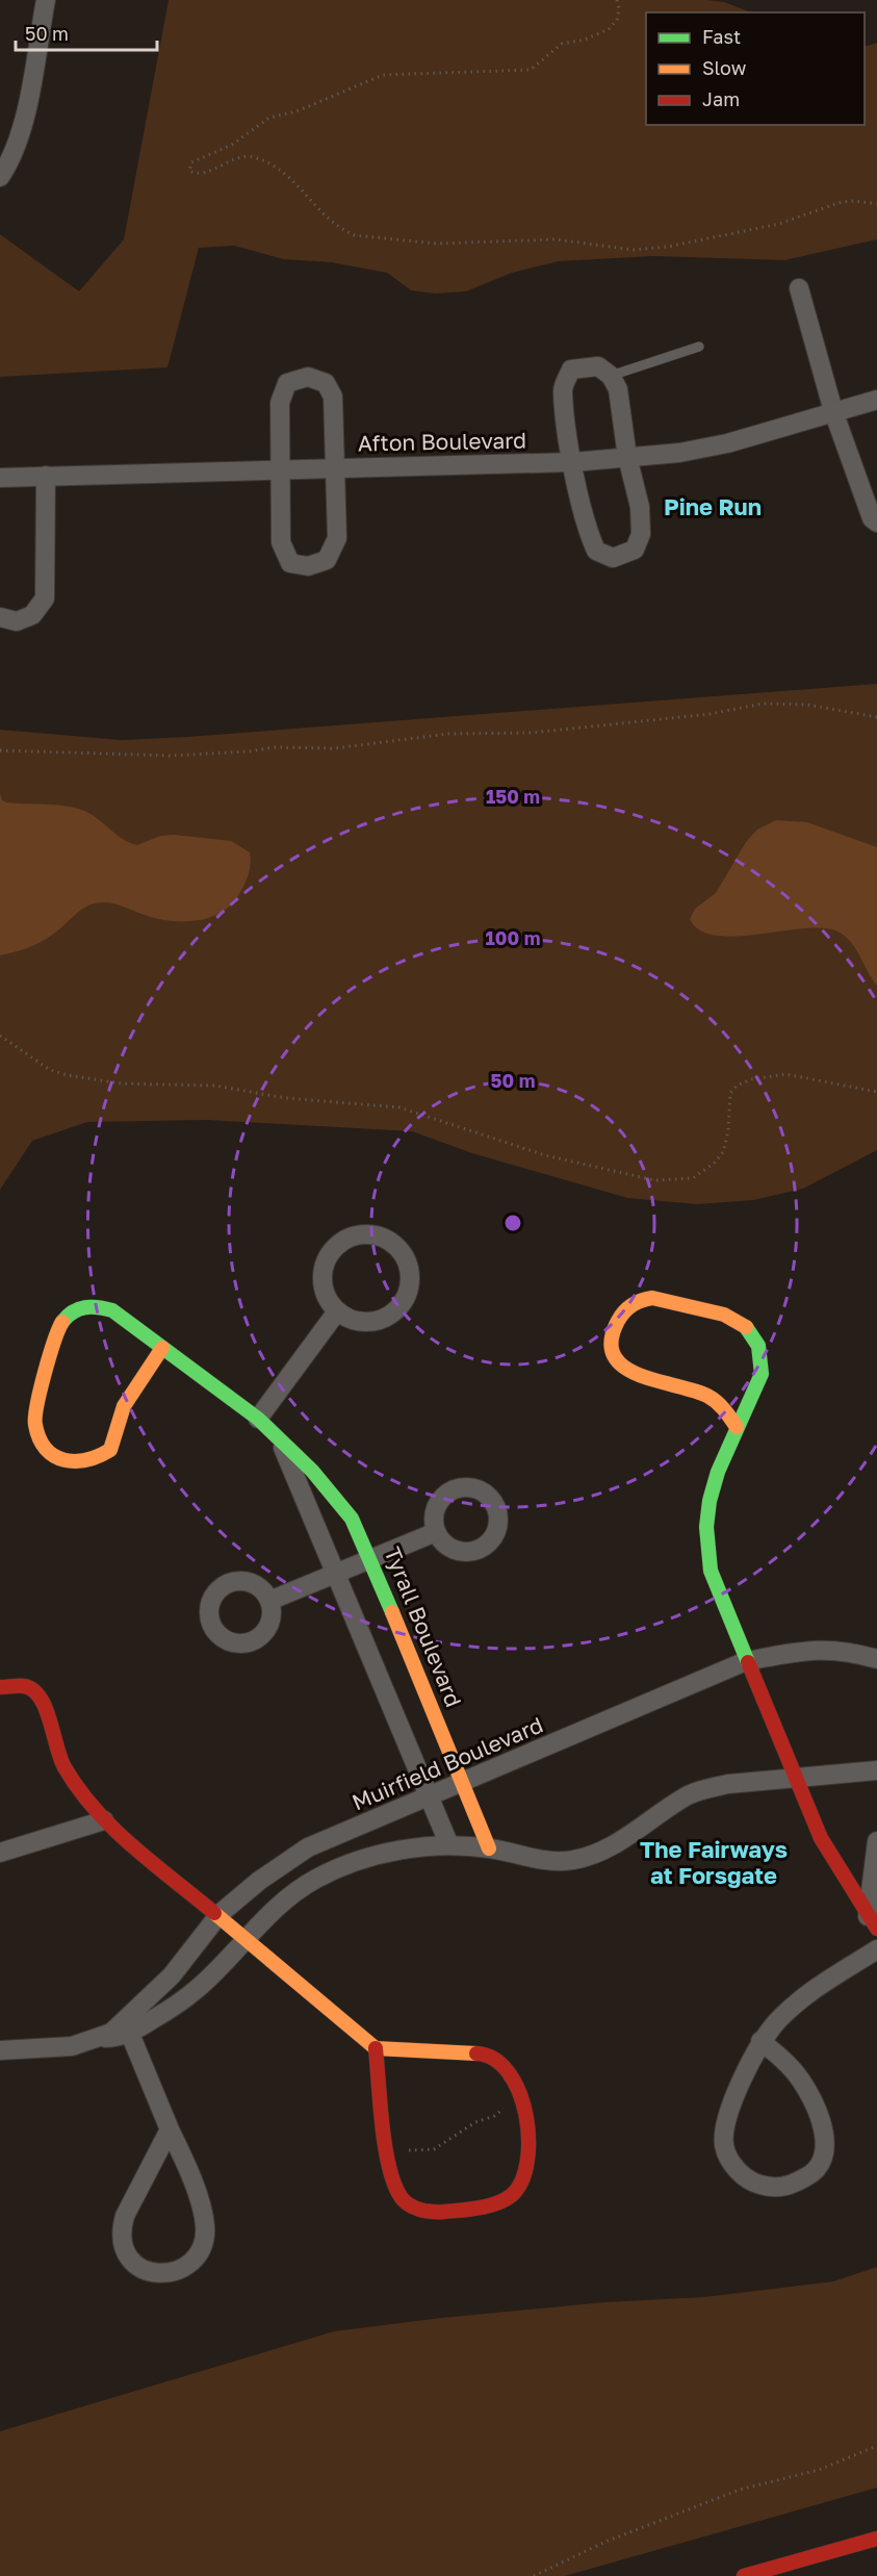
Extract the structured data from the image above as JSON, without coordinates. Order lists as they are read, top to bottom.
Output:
{
  "streets": {
    "street": ["Afton Boulevard", "Tyrall Boulevard", "Muirfield Boulevard"]
  },
  "crossings": [
    ["Tyrall Boulevard", "Muirfield Boulevard"]
  ],
  "districts": ["Pine Run", "The Fairways at Forsgate"],
  "legend": ["Fast", "Slow", "Jam"],
  "scale_bar": "50 m",
  "rings": ["150 m", "100 m", "50 m"]
}
